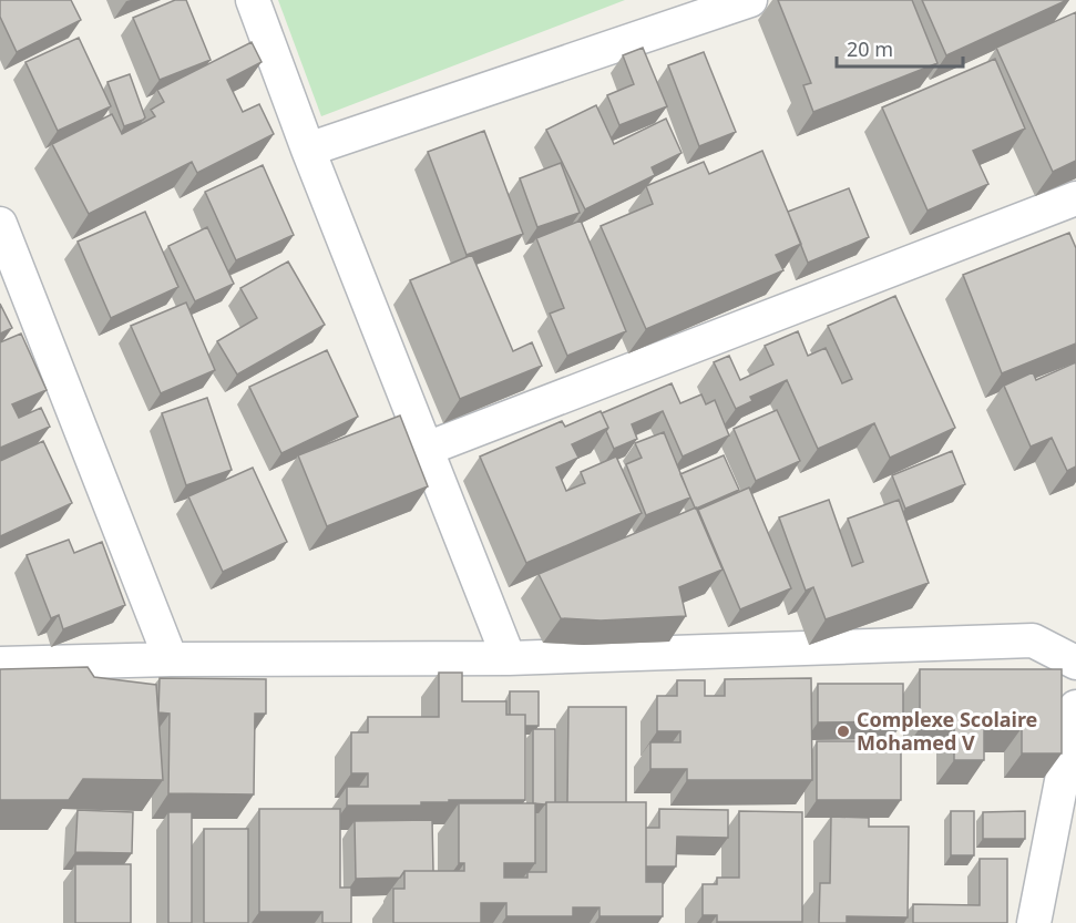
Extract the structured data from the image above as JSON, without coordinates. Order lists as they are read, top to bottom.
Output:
{
  "places": ["Complexe Scolaire Mohamed V"],
  "scale_bar": "20 m"
}
